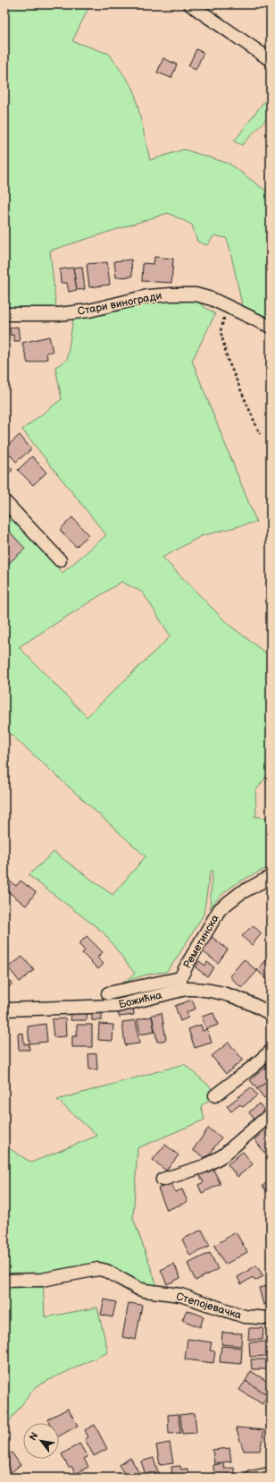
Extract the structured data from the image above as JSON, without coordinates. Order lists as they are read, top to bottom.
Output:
{
  "streets": {
    "street": [
      "Стари виногради",
      "Реметинска",
      "Божићна",
      "Степојевачка"
    ]
  },
  "crossings": [
    ["Реметинска", "Божићна"]
  ],
  "north": "top left"
}
